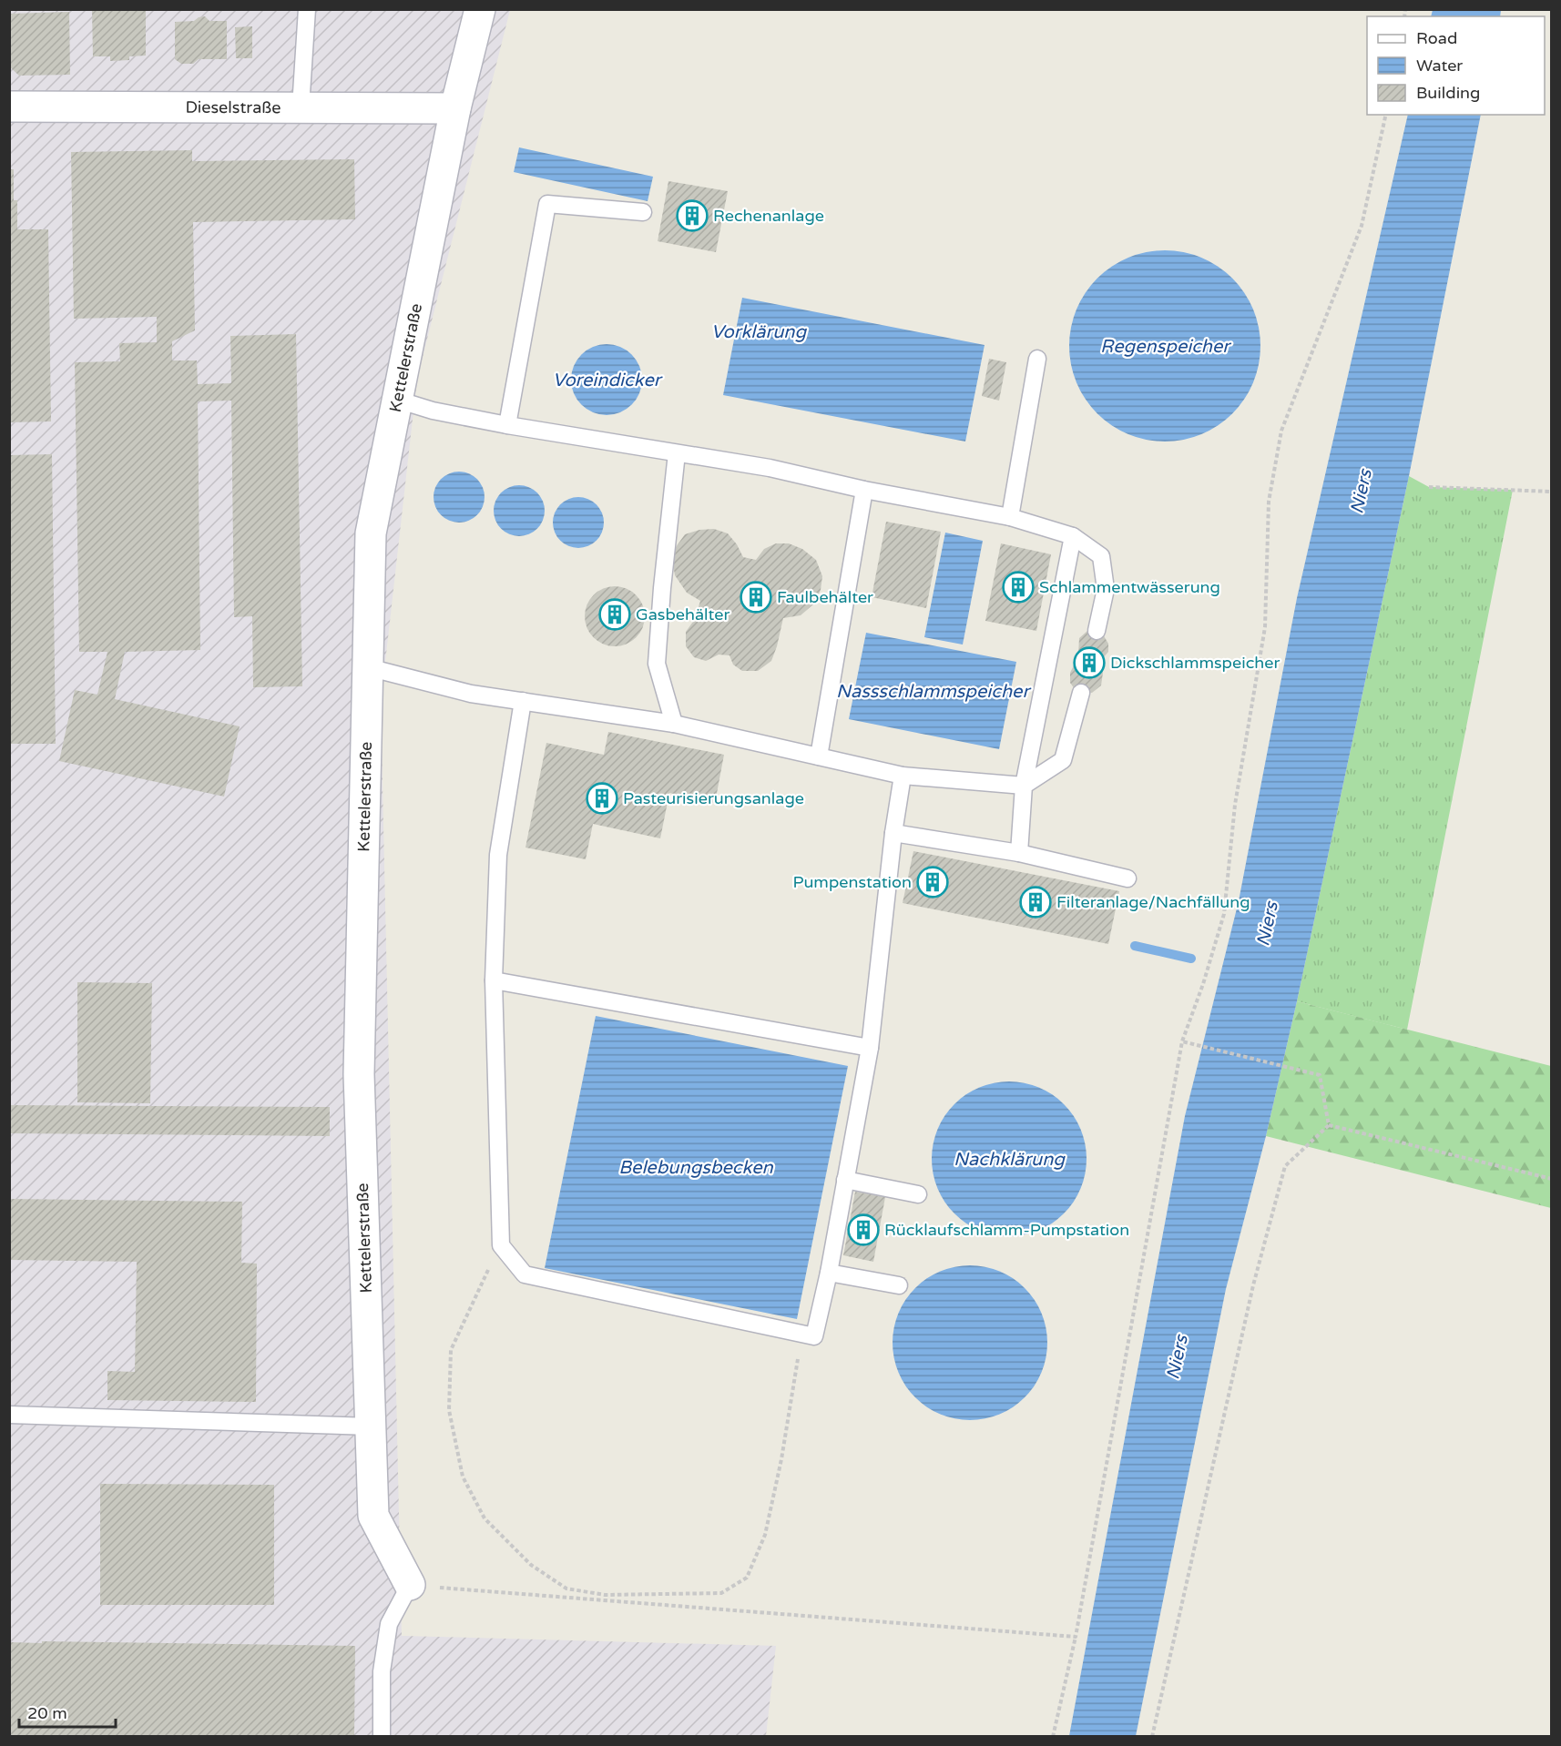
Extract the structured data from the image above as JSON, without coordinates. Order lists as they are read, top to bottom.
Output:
{
  "streets": {
    "street": ["Dieselstraße", "Kettelerstraße"]
  },
  "crossings": [
    ["Dieselstraße", "Kettelerstraße"]
  ],
  "water": [
    "Vorklärung",
    "Regenspeicher",
    "Voreindicker",
    "Niers",
    "Nassschlammspeicher",
    "Nachklärung",
    "Belebungsbecken"
  ],
  "places": {
    "building": [
      "Rechenanlage",
      "Schlammentwässerung",
      "Faulbehälter",
      "Gasbehälter",
      "Dickschlammspeicher",
      "Pasteurisierungsanlage",
      "Pumpenstation",
      "Filteranlage/Nachfällung",
      "Rücklaufschlamm-Pumpstation"
    ]
  },
  "legend": ["Road", "Water", "Building"],
  "scale_bar": "20 m"
}
